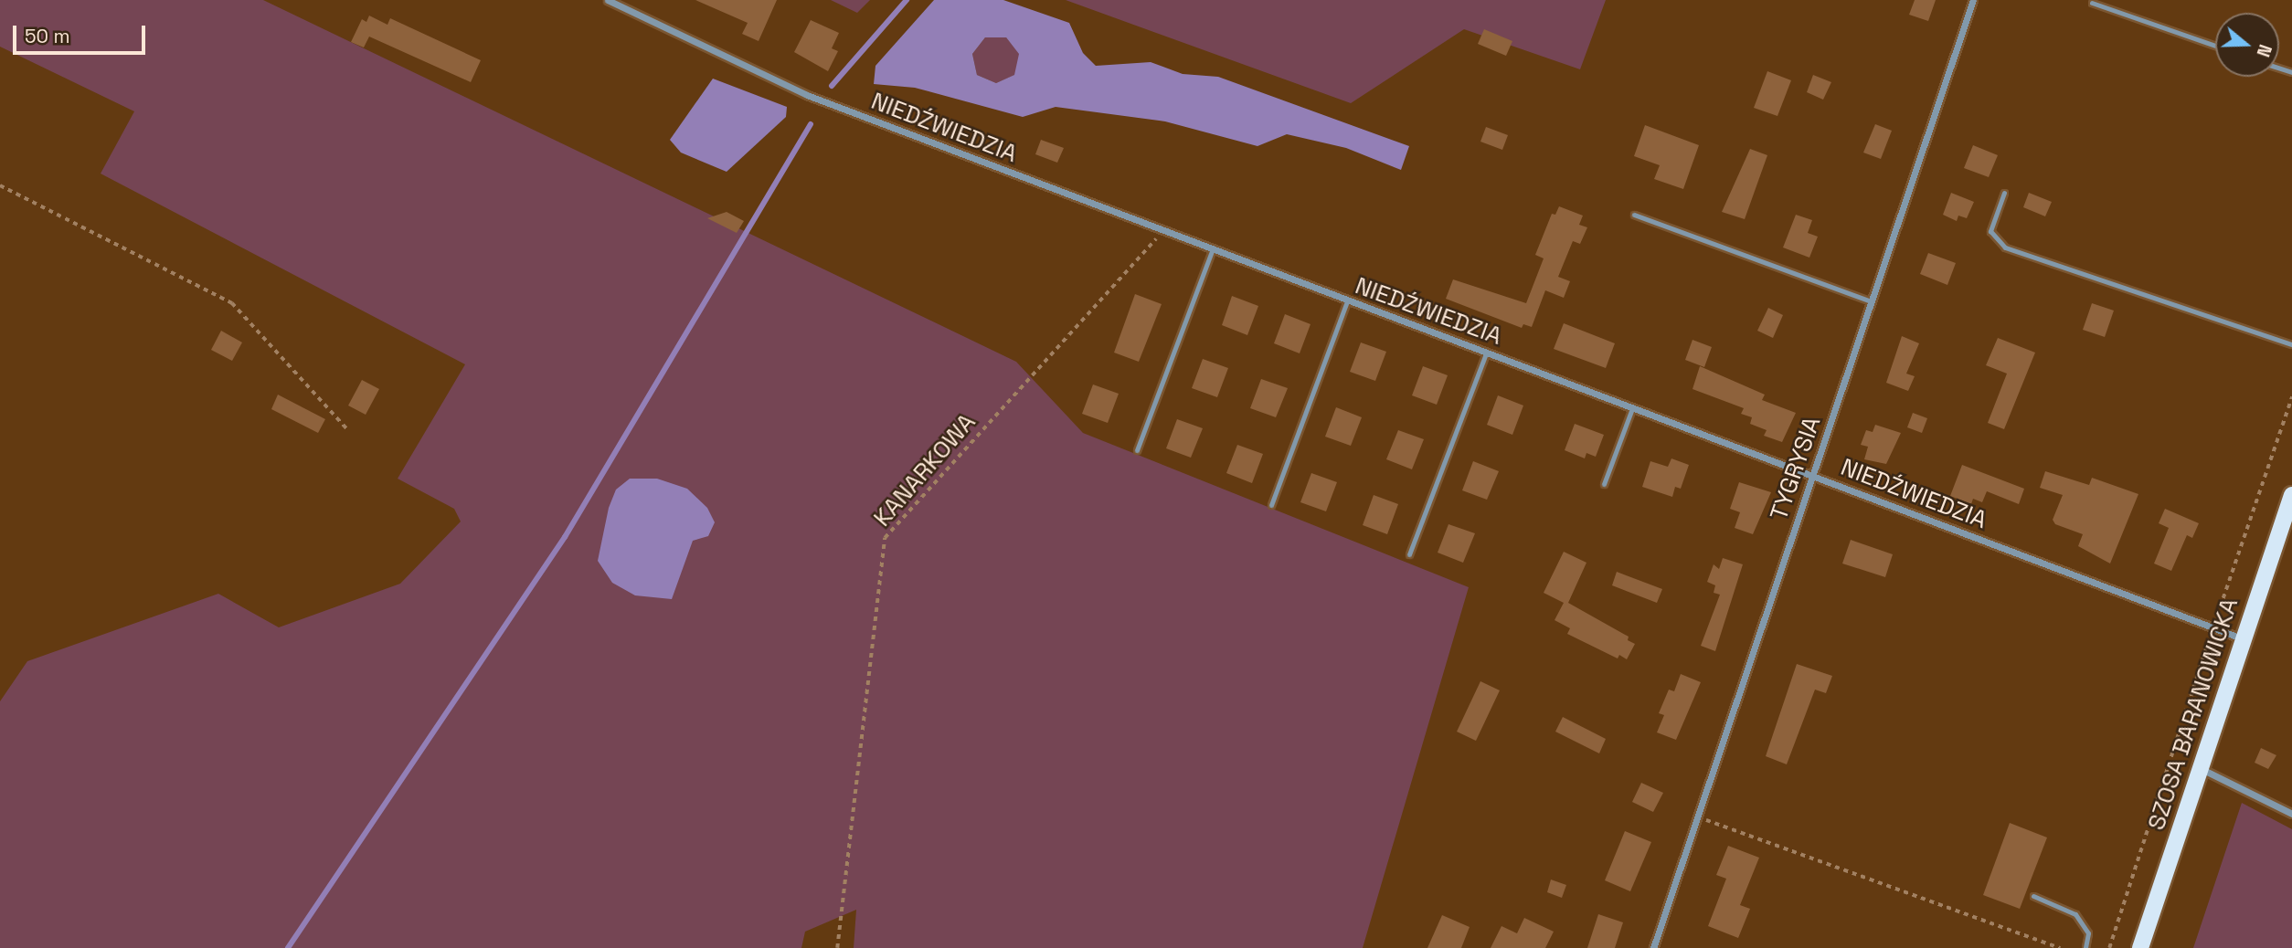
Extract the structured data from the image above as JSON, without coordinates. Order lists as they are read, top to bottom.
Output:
{
  "streets": {
    "main road": ["SZOSA BARANOWICKA"],
    "street": ["NIEDŹWIEDZIA", "TYGRYSIA"],
    "path": ["KANARKOWA"]
  },
  "crossings": [
    ["NIEDŹWIEDZIA", "TYGRYSIA"],
    ["NIEDŹWIEDZIA", "KANARKOWA"],
    ["NIEDŹWIEDZIA", "SZOSA BARANOWICKA"]
  ],
  "scale_bar": "50 m",
  "north": "right"
}
